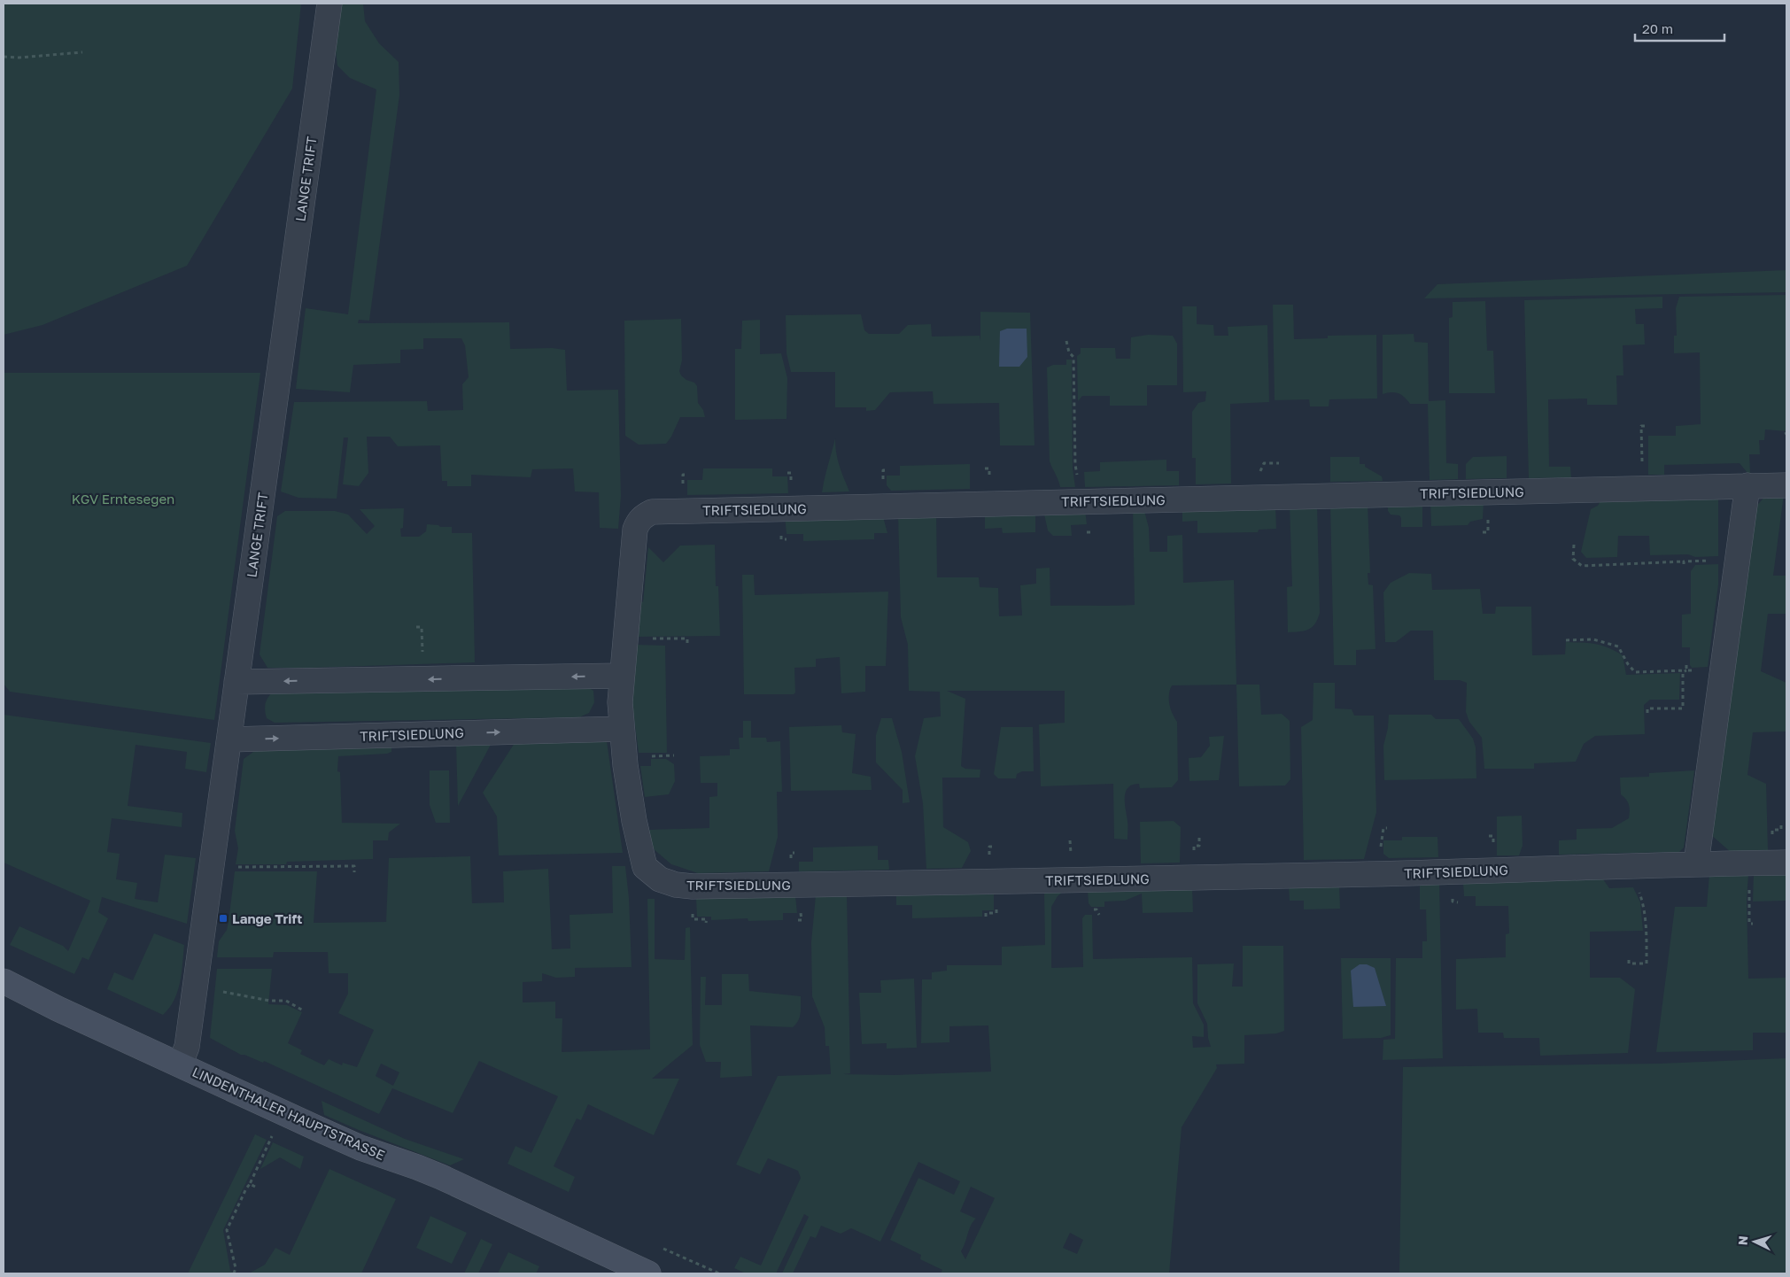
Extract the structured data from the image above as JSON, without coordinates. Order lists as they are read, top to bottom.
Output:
{
  "streets": {
    "street": ["LANGE TRIFT", "TRIFTSIEDLUNG", "LINDENTHALER HAUPTSTRASSE"]
  },
  "crossings": [
    ["LANGE TRIFT", "TRIFTSIEDLUNG"],
    ["LANGE TRIFT", "LINDENTHALER HAUPTSTRASSE"]
  ],
  "parks": ["KGV Erntesegen"],
  "places": {
    "transit": ["Lange Trift"]
  },
  "scale_bar": "20 m",
  "north": "left"
}
